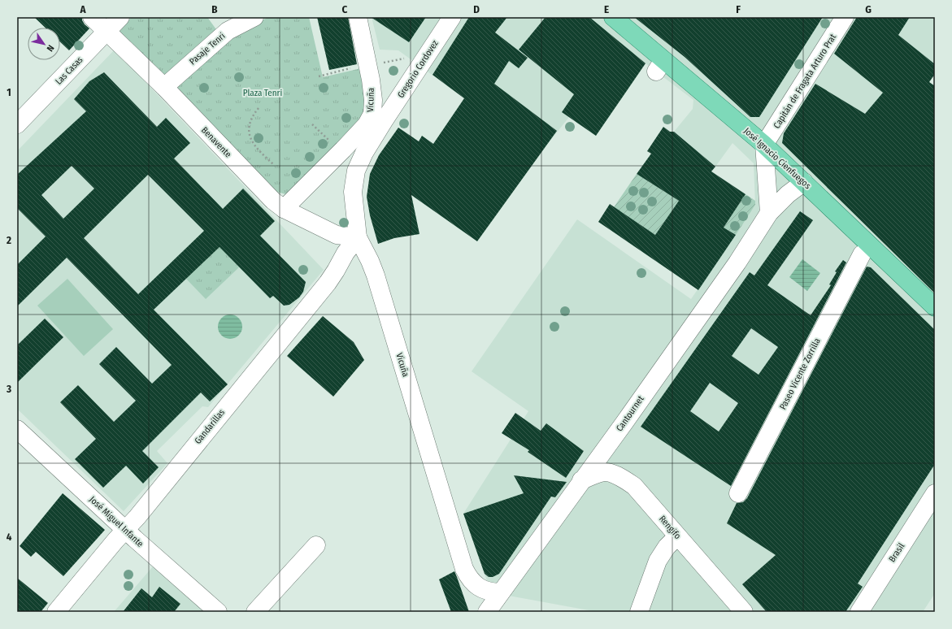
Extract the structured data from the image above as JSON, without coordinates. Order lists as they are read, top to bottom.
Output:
{
  "streets": {
    "main road": ["José Ignacio Cienfuegos"],
    "street": [
      "Pasaje Tenri",
      "Gregorio Cordovez",
      "Las Casas",
      "Capitán de Fragata Arturo Prat",
      "Vicuña",
      "Benavente",
      "Paseo Vicente Zorrilla",
      "Cantournet",
      "Gandarillas",
      "José Miguel Infante",
      "Rengifo",
      "Brasil"
    ]
  },
  "crossings": [
    ["Pasaje Tenri", "Benavente"],
    ["Gregorio Cordovez", "Vicuña"],
    ["Las Casas", "Benavente"],
    ["Capitán de Fragata Arturo Prat", "José Ignacio Cienfuegos"],
    ["Vicuña", "Benavente"],
    ["Vicuña", "Cantournet"],
    ["Vicuña", "Gandarillas"],
    ["Benavente", "Gandarillas"],
    ["José Ignacio Cienfuegos", "Cantournet"],
    ["Cantournet", "Rengifo"],
    ["Gandarillas", "José Miguel Infante"]
  ],
  "parks": ["Plaza Tenri"],
  "north": "bottom right",
  "grid": {
    "columns": [
      "A",
      "B",
      "C",
      "D",
      "E",
      "F",
      "G"
    ],
    "rows": [
      "1",
      "2",
      "3",
      "4"
    ]
  }
}
